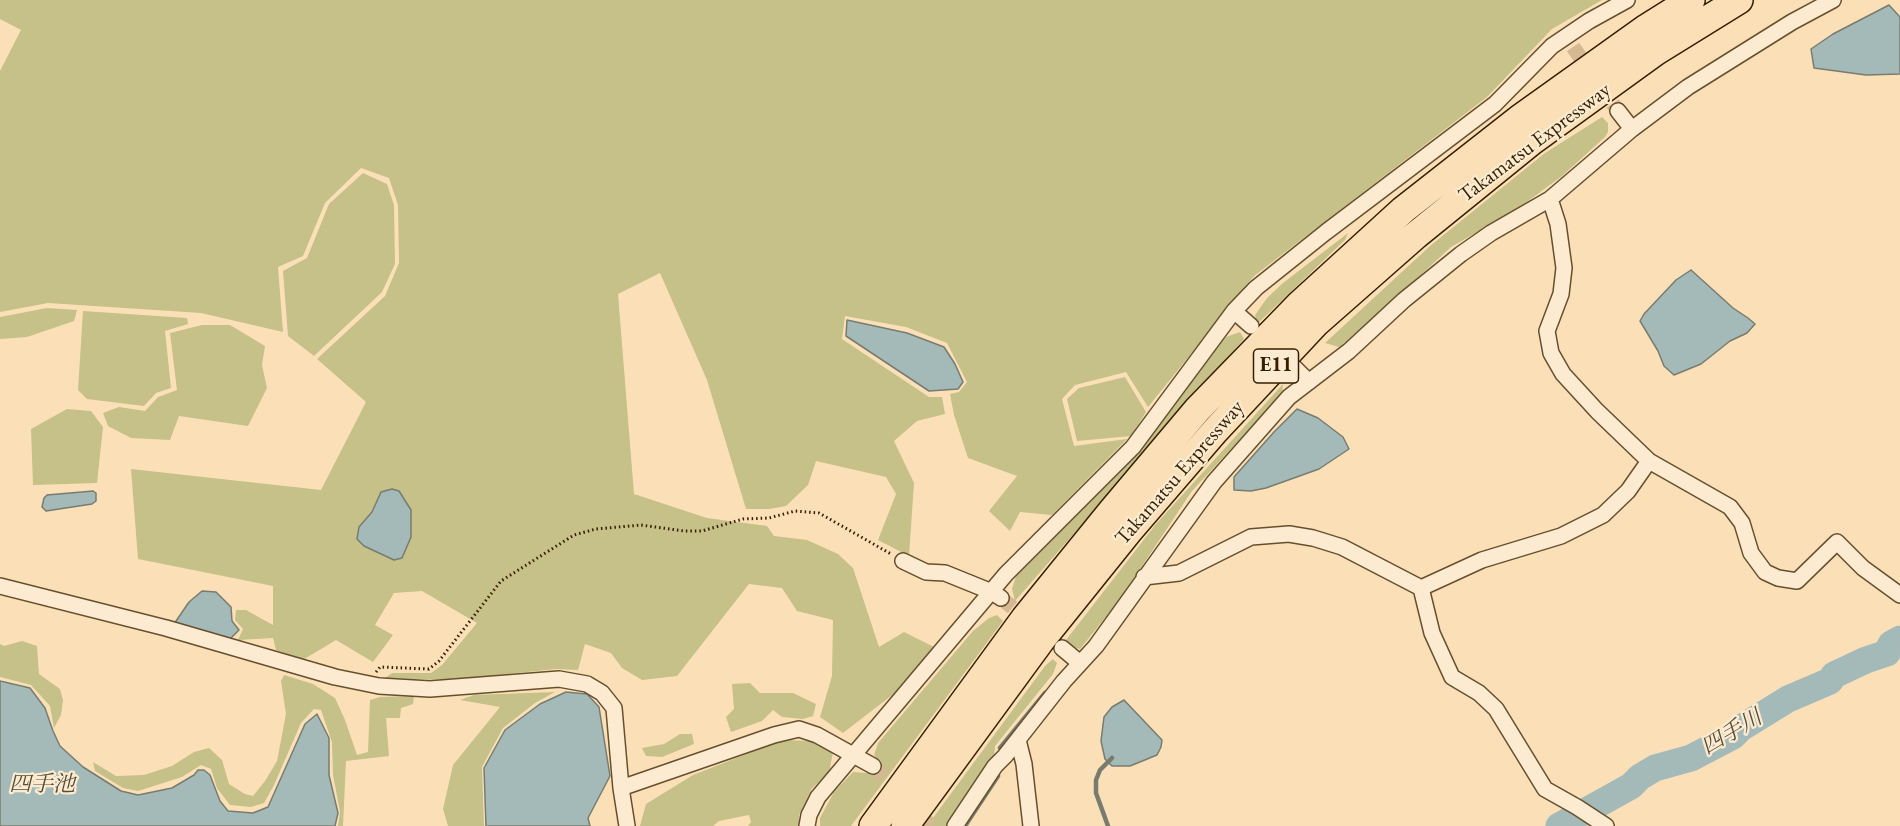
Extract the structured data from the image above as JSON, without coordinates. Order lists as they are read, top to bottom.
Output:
{
  "streets": {
    "highway": ["Takamatsu Expressway", "E11"]
  },
  "water": ["四手川", "四手池"]
}
